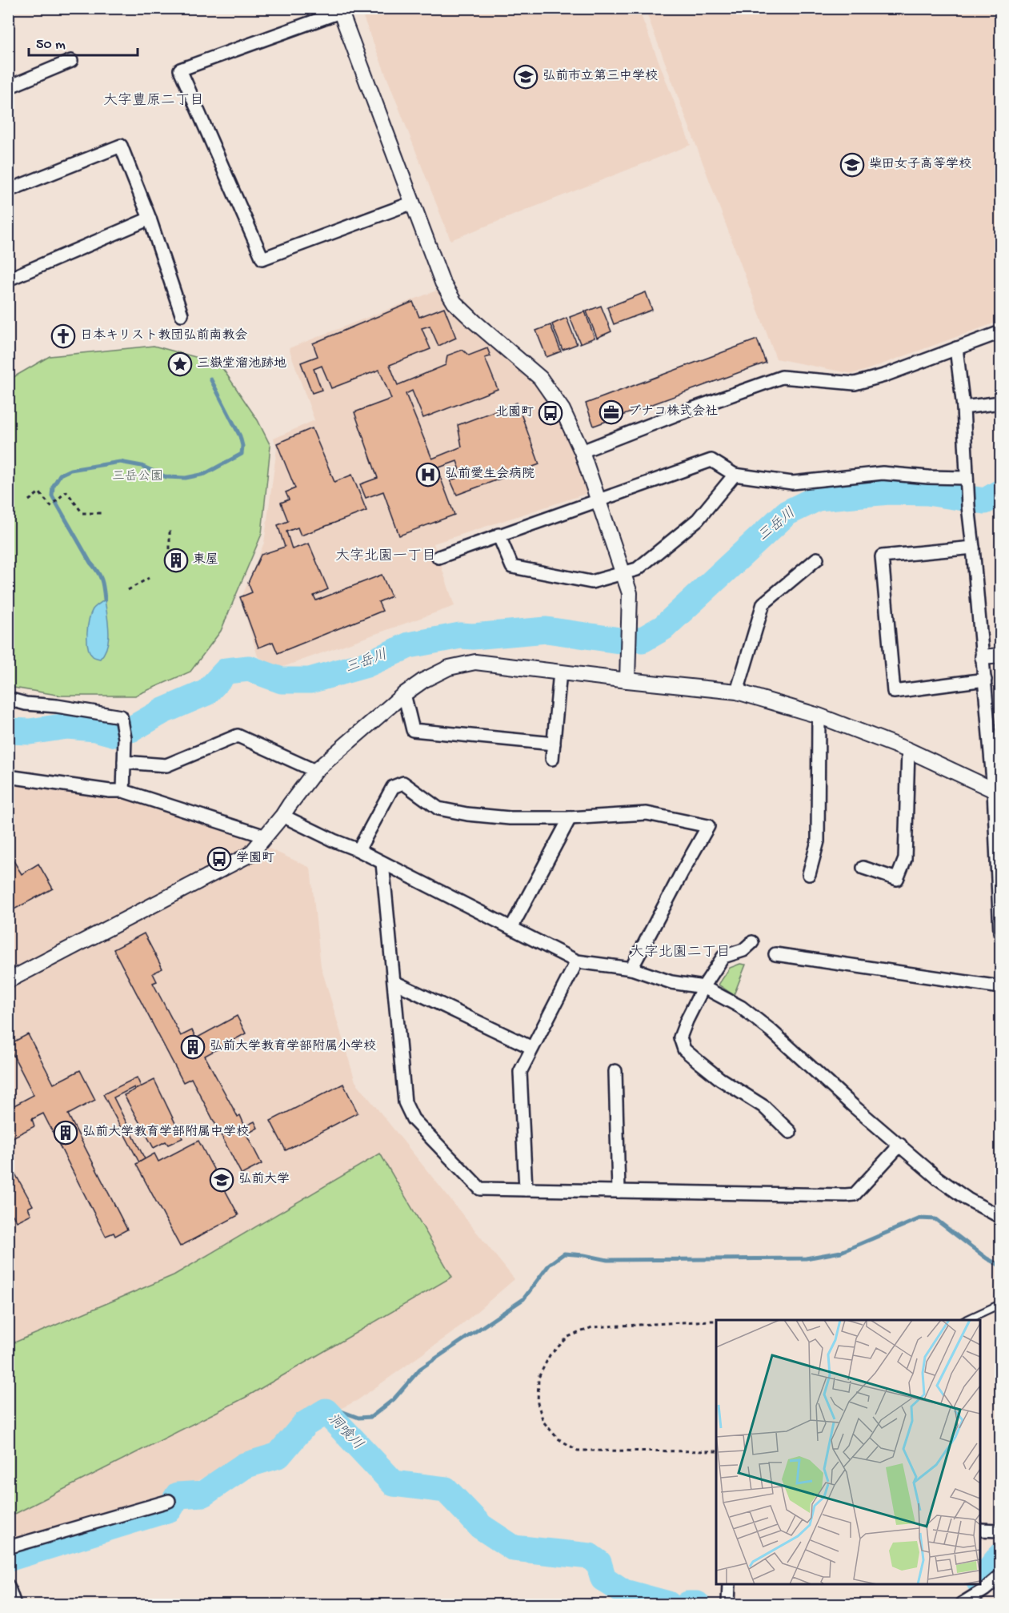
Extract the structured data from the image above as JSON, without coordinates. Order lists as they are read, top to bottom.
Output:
{
  "districts": ["大字豊原二丁目", "大字北園一丁目", "大字北園二丁目"],
  "water": ["三岳川", "洞喰川"],
  "parks": ["三岳公園"],
  "places": {
    "school or university": ["弘前市立第三中学校", "柴田女子高等学校", "弘前大学"],
    "church": ["日本キリスト教団弘前南教会"],
    "place": ["三嶽堂溜池跡地"],
    "office": ["ブナコ株式会社"],
    "bus stop": ["北園町", "学園町"],
    "hospital": ["弘前愛生会病院"],
    "building": ["東屋", "弘前大学教育学部附属小学校", "弘前大学教育学部附属中学校"]
  },
  "scale_bar": "50 m"
}
